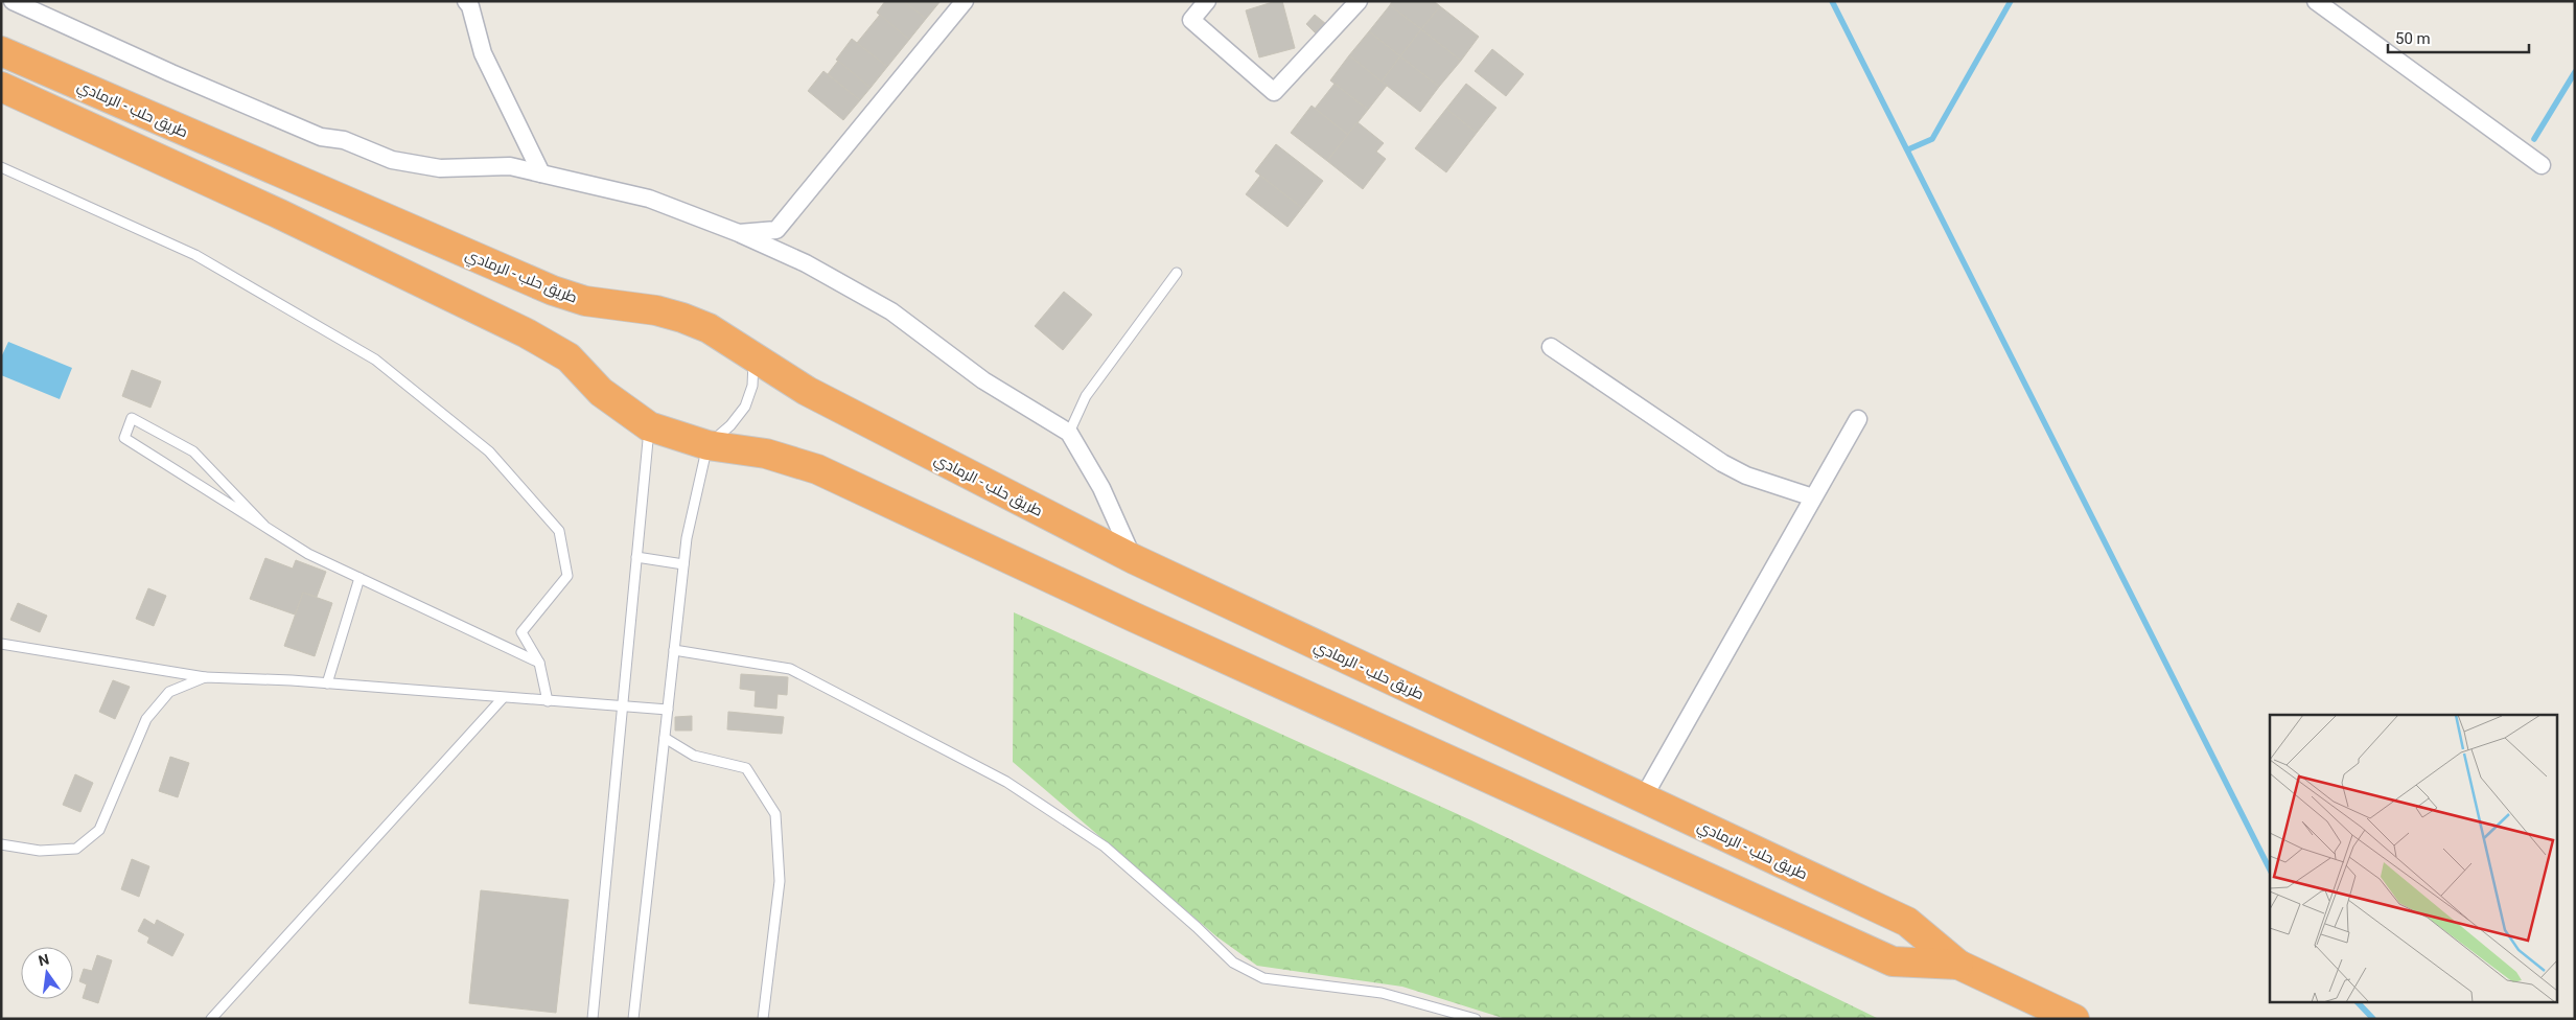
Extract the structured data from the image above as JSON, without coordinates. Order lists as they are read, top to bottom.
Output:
{
  "streets": {
    "highway": ["طريق حلب - الرمادي"]
  },
  "scale_bar": "50 m",
  "north": "top"
}
